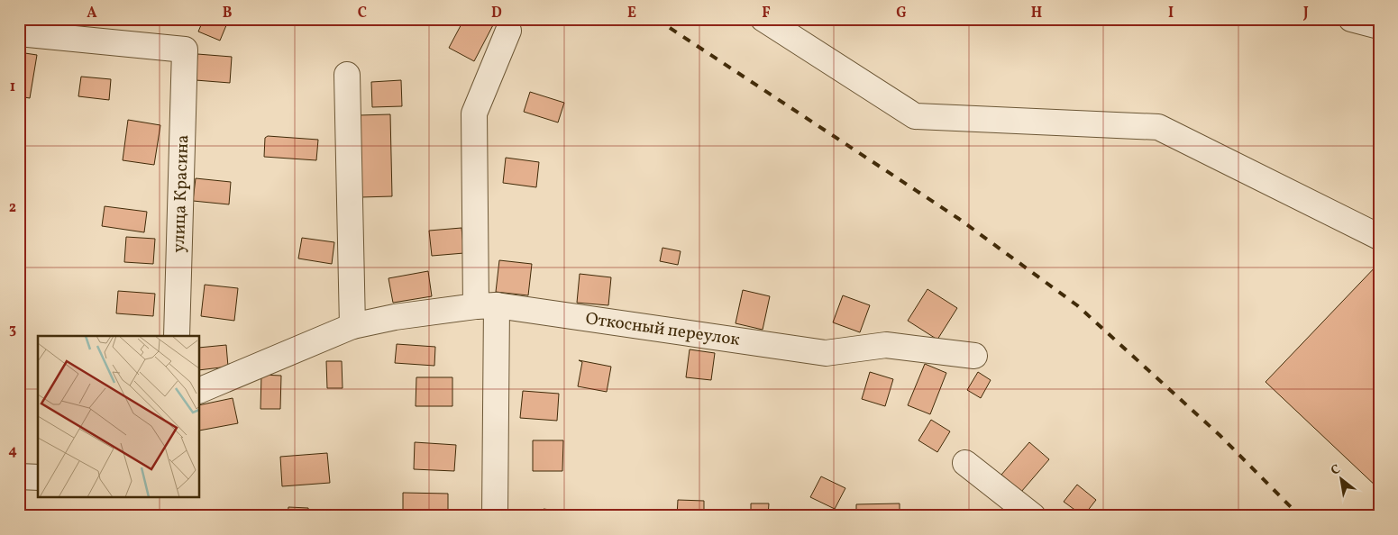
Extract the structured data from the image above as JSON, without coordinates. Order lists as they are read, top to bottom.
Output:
{
  "streets": {
    "street": ["улица Красина", "Откосный переулок"]
  },
  "north": "top left",
  "grid": {
    "columns": [
      "A",
      "B",
      "C",
      "D",
      "E",
      "F",
      "G",
      "H",
      "I",
      "J"
    ],
    "rows": [
      "1",
      "2",
      "3",
      "4"
    ]
  }
}
